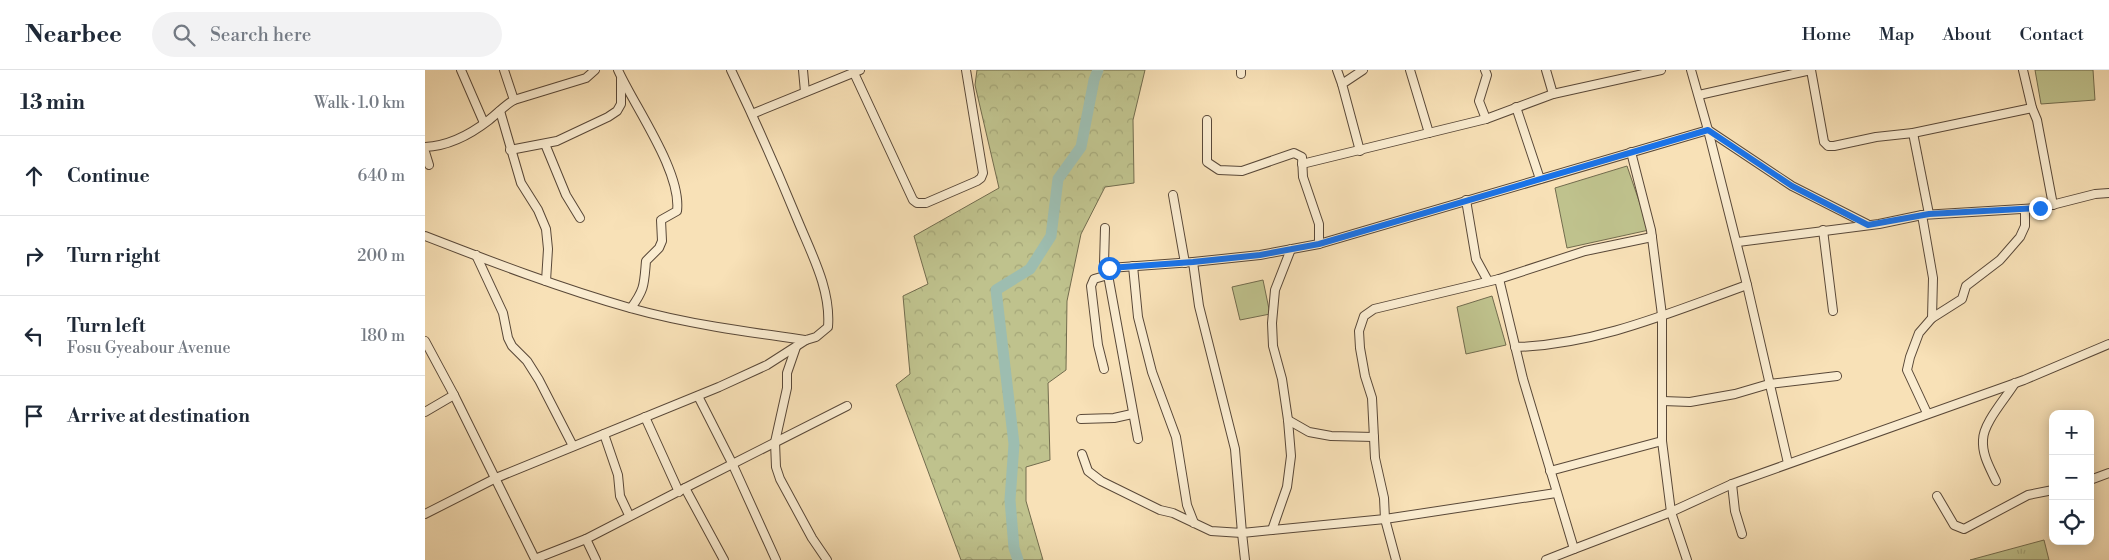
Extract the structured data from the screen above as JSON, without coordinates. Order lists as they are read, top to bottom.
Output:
{
  "page": {
    "header": "Nearbee",
    "search": "Search here",
    "nav": [
      "Home",
      "Map",
      "About",
      "Contact"
    ],
    "heading": ["13 min", "Walk · 1.0 km"],
    "list": [
      ["Continue", "640 m"],
      ["Turn right", "200 m"],
      ["Turn left", "Fosu Gyeabour Avenue", "180 m"],
      "Arrive at destination"
    ],
    "map_buttons": ["+", "−"]
  }
}
